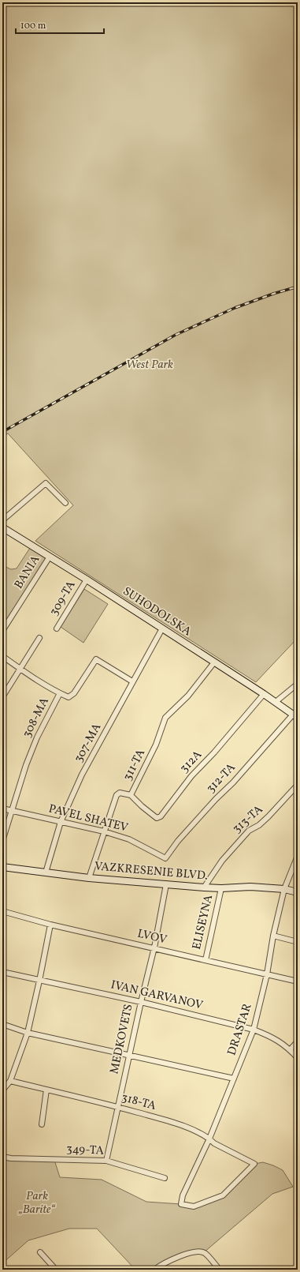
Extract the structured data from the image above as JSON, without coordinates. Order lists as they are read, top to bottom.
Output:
{
  "streets": {
    "street": [
      "BANIA",
      "309-ТА",
      "SUHODOLSKA",
      "308-МА",
      "307-МА",
      "312А",
      "311-ТА",
      "312-ТА",
      "PAVEL SHATEV",
      "313-ТА",
      "VAZKRESENIE BLVD.",
      "ELISEYNA",
      "LVOV",
      "IVAN GARVANOV",
      "DRASTAR",
      "MEDKOVETS",
      "318-ТА",
      "349-ТА"
    ]
  },
  "crossings": [
    ["BANIA", "SUHODOLSKA"],
    ["309-ТА", "SUHODOLSKA"],
    ["SUHODOLSKA", "307-МА"],
    ["SUHODOLSKA", "312А"],
    ["SUHODOLSKA", "311-ТА"],
    ["SUHODOLSKA", "312-ТА"],
    ["308-МА", "307-МА"],
    ["308-МА", "PAVEL SHATEV"],
    ["307-МА", "PAVEL SHATEV"],
    ["307-МА", "VAZKRESENIE BLVD."],
    ["312А", "311-ТА"],
    ["311-ТА", "PAVEL SHATEV"],
    ["311-ТА", "VAZKRESENIE BLVD."],
    ["312-ТА", "PAVEL SHATEV"],
    ["313-ТА", "VAZKRESENIE BLVD."],
    ["VAZKRESENIE BLVD.", "ELISEYNA"],
    ["VAZKRESENIE BLVD.", "DRASTAR"],
    ["VAZKRESENIE BLVD.", "MEDKOVETS"],
    ["ELISEYNA", "LVOV"],
    ["LVOV", "DRASTAR"],
    ["LVOV", "MEDKOVETS"],
    ["IVAN GARVANOV", "DRASTAR"],
    ["IVAN GARVANOV", "MEDKOVETS"],
    ["DRASTAR", "318-ТА"],
    ["MEDKOVETS", "318-ТА"],
    ["MEDKOVETS", "349-ТА"]
  ],
  "parks": ["West Park", "Park „Barite“"],
  "scale_bar": "100 m"
}
